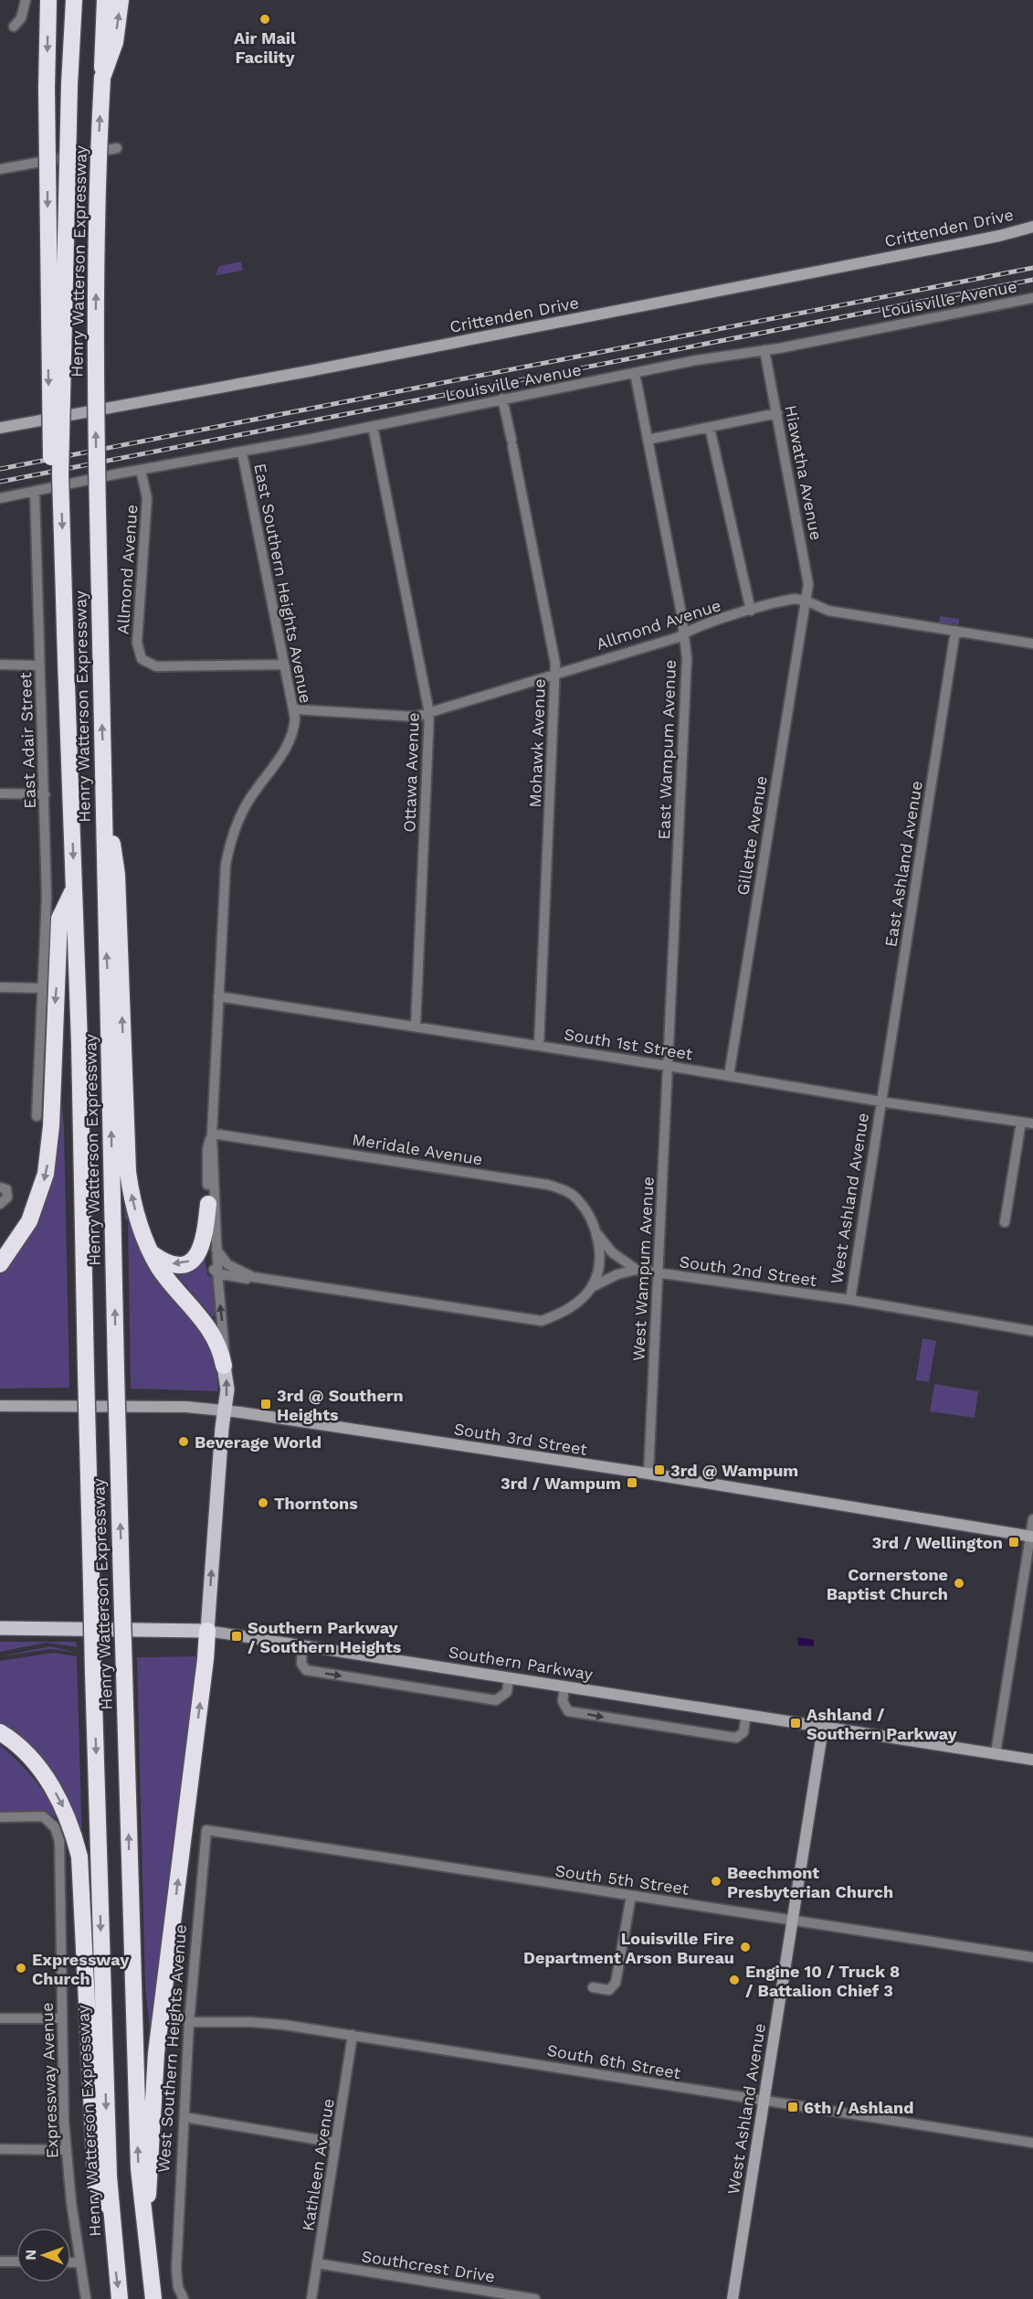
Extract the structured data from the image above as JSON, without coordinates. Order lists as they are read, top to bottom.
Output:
{
  "streets": {
    "highway": ["Henry Watterson Expressway"],
    "main road": [
      "Crittenden Drive",
      "West Ashland Avenue",
      "South 3rd Street",
      "Southern Parkway"
    ],
    "street": [
      "Louisville Avenue",
      "Hiawatha Avenue",
      "Allmond Avenue",
      "East Southern Heights Avenue",
      "East Adair Street",
      "Mohawk Avenue",
      "East Wampum Avenue",
      "Ottawa Avenue",
      "Gillette Avenue",
      "East Ashland Avenue",
      "South 1st Street",
      "Meridale Avenue",
      "West Wampum Avenue",
      "South 2nd Street",
      "South 5th Street",
      "West Southern Heights Avenue",
      "South 6th Street",
      "Expressway Avenue",
      "Kathleen Avenue",
      "Southcrest Drive"
    ]
  },
  "crossings": [
    ["Louisville Avenue", "Hiawatha Avenue"],
    ["Louisville Avenue", "Allmond Avenue"],
    ["Louisville Avenue", "East Southern Heights Avenue"],
    ["Louisville Avenue", "East Adair Street"],
    ["Louisville Avenue", "Mohawk Avenue"],
    ["Louisville Avenue", "East Wampum Avenue"],
    ["Louisville Avenue", "Ottawa Avenue"],
    ["Hiawatha Avenue", "Allmond Avenue"],
    ["Hiawatha Avenue", "Gillette Avenue"],
    ["Allmond Avenue", "East Southern Heights Avenue"],
    ["Allmond Avenue", "Mohawk Avenue"],
    ["Allmond Avenue", "East Wampum Avenue"],
    ["Allmond Avenue", "Ottawa Avenue"],
    ["Allmond Avenue", "Gillette Avenue"],
    ["Allmond Avenue", "East Ashland Avenue"],
    ["East Southern Heights Avenue", "South 1st Street"],
    ["Mohawk Avenue", "South 1st Street"],
    ["East Wampum Avenue", "South 1st Street"],
    ["East Wampum Avenue", "West Wampum Avenue"],
    ["Ottawa Avenue", "South 1st Street"],
    ["Gillette Avenue", "South 1st Street"],
    ["East Ashland Avenue", "South 1st Street"],
    ["East Ashland Avenue", "West Ashland Avenue"],
    ["South 1st Street", "West Ashland Avenue"],
    ["South 1st Street", "West Wampum Avenue"],
    ["Meridale Avenue", "South 2nd Street"],
    ["West Ashland Avenue", "South 2nd Street"],
    ["West Ashland Avenue", "Southern Parkway"],
    ["West Ashland Avenue", "South 5th Street"],
    ["West Ashland Avenue", "South 6th Street"],
    ["West Wampum Avenue", "South 2nd Street"],
    ["West Wampum Avenue", "South 3rd Street"],
    ["South 5th Street", "West Southern Heights Avenue"],
    ["West Southern Heights Avenue", "South 6th Street"],
    ["South 6th Street", "Kathleen Avenue"],
    ["Kathleen Avenue", "Southcrest Drive"]
  ],
  "places": {
    "other": [
      "Air Mail Facility",
      "Beverage World",
      "Thorntons",
      "Cornerstone Baptist Church",
      "Beechmont Presbyterian Church",
      "Louisville Fire Department Arson Bureau",
      "Expressway Church",
      "Engine 10 / Truck 8 / Battalion Chief 3"
    ],
    "transit": [
      "3rd @ Southern Heights",
      "3rd @ Wampum",
      "3rd / Wampum",
      "3rd / Wellington",
      "Southern Parkway / Southern Heights",
      "Ashland / Southern Parkway",
      "6th / Ashland"
    ]
  },
  "north": "left"
}
